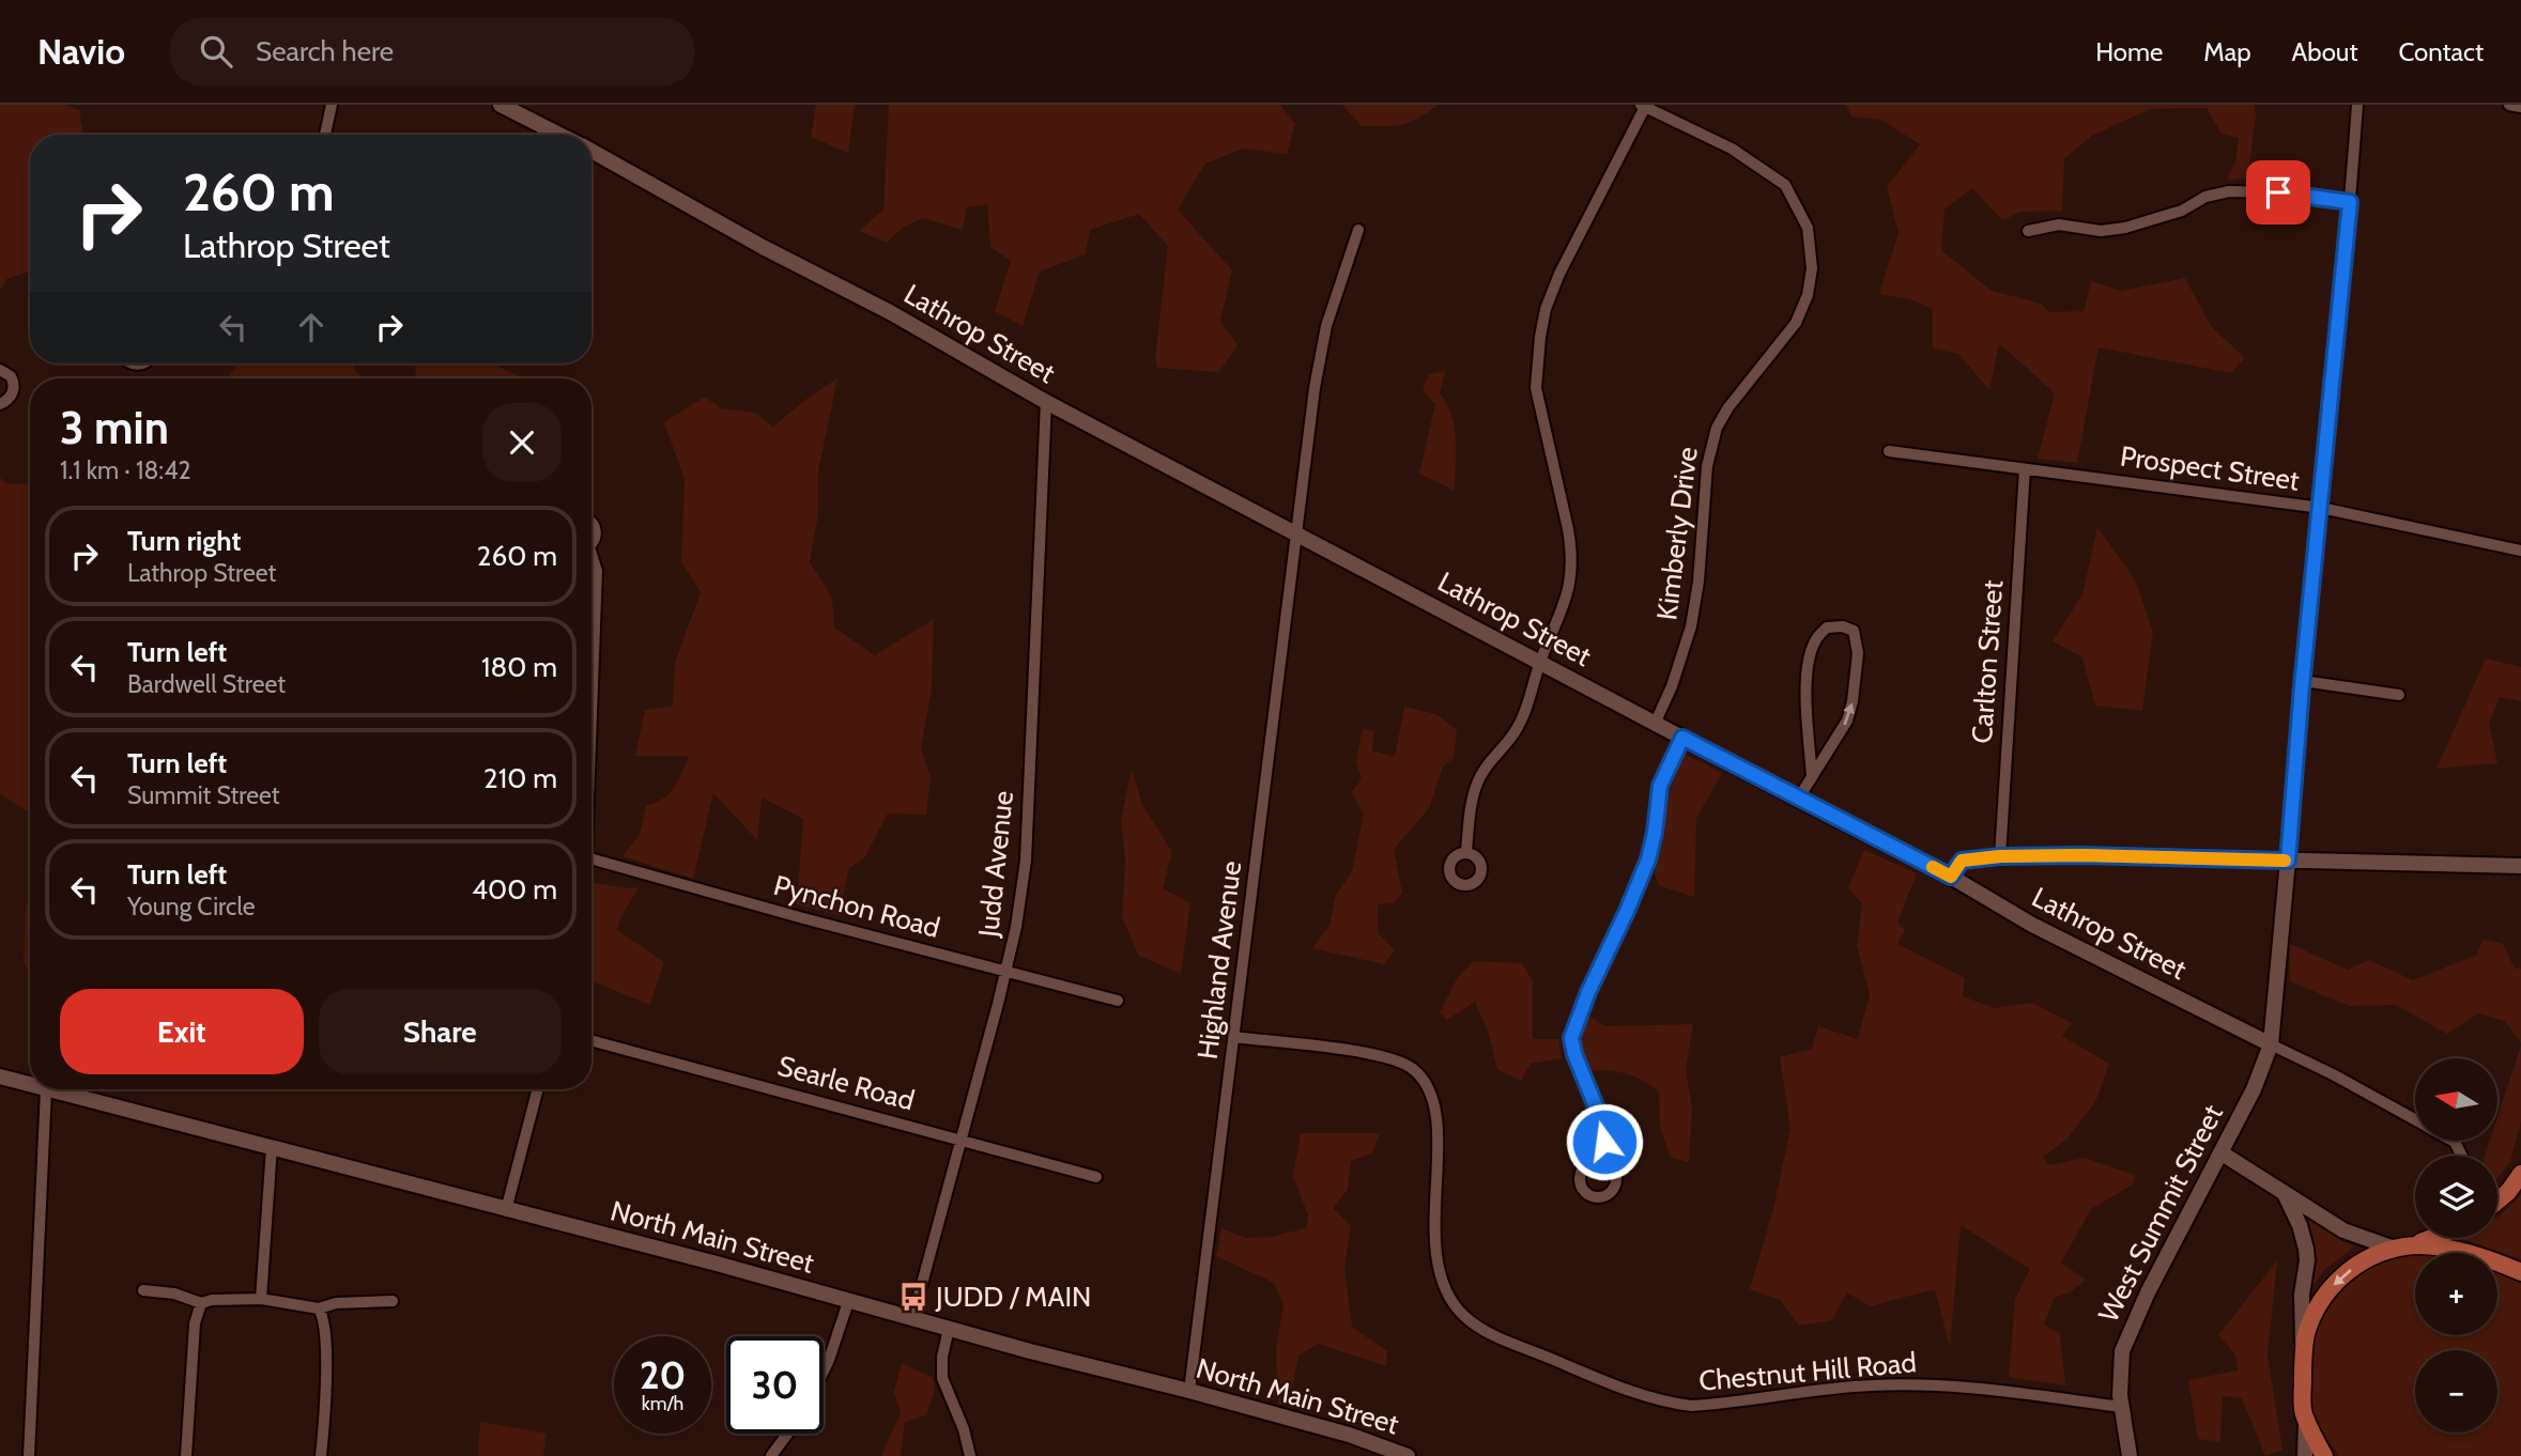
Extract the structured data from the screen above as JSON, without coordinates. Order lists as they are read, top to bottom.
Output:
{
  "streets": {
    "street": [
      "Lathrop Street",
      "Prospect Street",
      "Kimberly Drive",
      "Carlton Street",
      "Judd Avenue",
      "Pynchon Road",
      "Highland Avenue",
      "Searle Road",
      "West Summit Street",
      "North Main Street",
      "Chestnut Hill Road"
    ]
  },
  "crossings": [
    ["Lathrop Street", "Kimberly Drive"],
    ["Lathrop Street", "Judd Avenue"],
    ["Lathrop Street", "Highland Avenue"],
    ["Lathrop Street", "West Summit Street"],
    ["Prospect Street", "Carlton Street"],
    ["Judd Avenue", "Pynchon Road"],
    ["Judd Avenue", "Searle Road"],
    ["Judd Avenue", "North Main Street"],
    ["Highland Avenue", "North Main Street"],
    ["Highland Avenue", "Chestnut Hill Road"],
    ["West Summit Street", "Chestnut Hill Road"]
  ],
  "places": {
    "bus stop": ["JUDD / MAIN"]
  },
  "north": "left",
  "page": {
    "header": "Navio",
    "search": "Search here",
    "nav": [
      "Home",
      "Map",
      "About",
      "Contact"
    ],
    "turn": ["260 m", "Lathrop Street"],
    "heading": ["3 min", "1.1 km · 18:42"],
    "list": [
      {
        "name": "Turn right",
        "note": "Lathrop Street",
        "value": "260 m"
      },
      {
        "name": "Turn left",
        "note": "Bardwell Street",
        "value": "180 m"
      },
      {
        "name": "Turn left",
        "note": "Summit Street",
        "value": "210 m"
      },
      {
        "name": "Turn left",
        "note": "Young Circle",
        "value": "400 m"
      }
    ],
    "buttons": ["Exit", "Share"],
    "map_buttons": ["+", "−"],
    "speed": "20 km/h",
    "limit": "30"
  }
}
